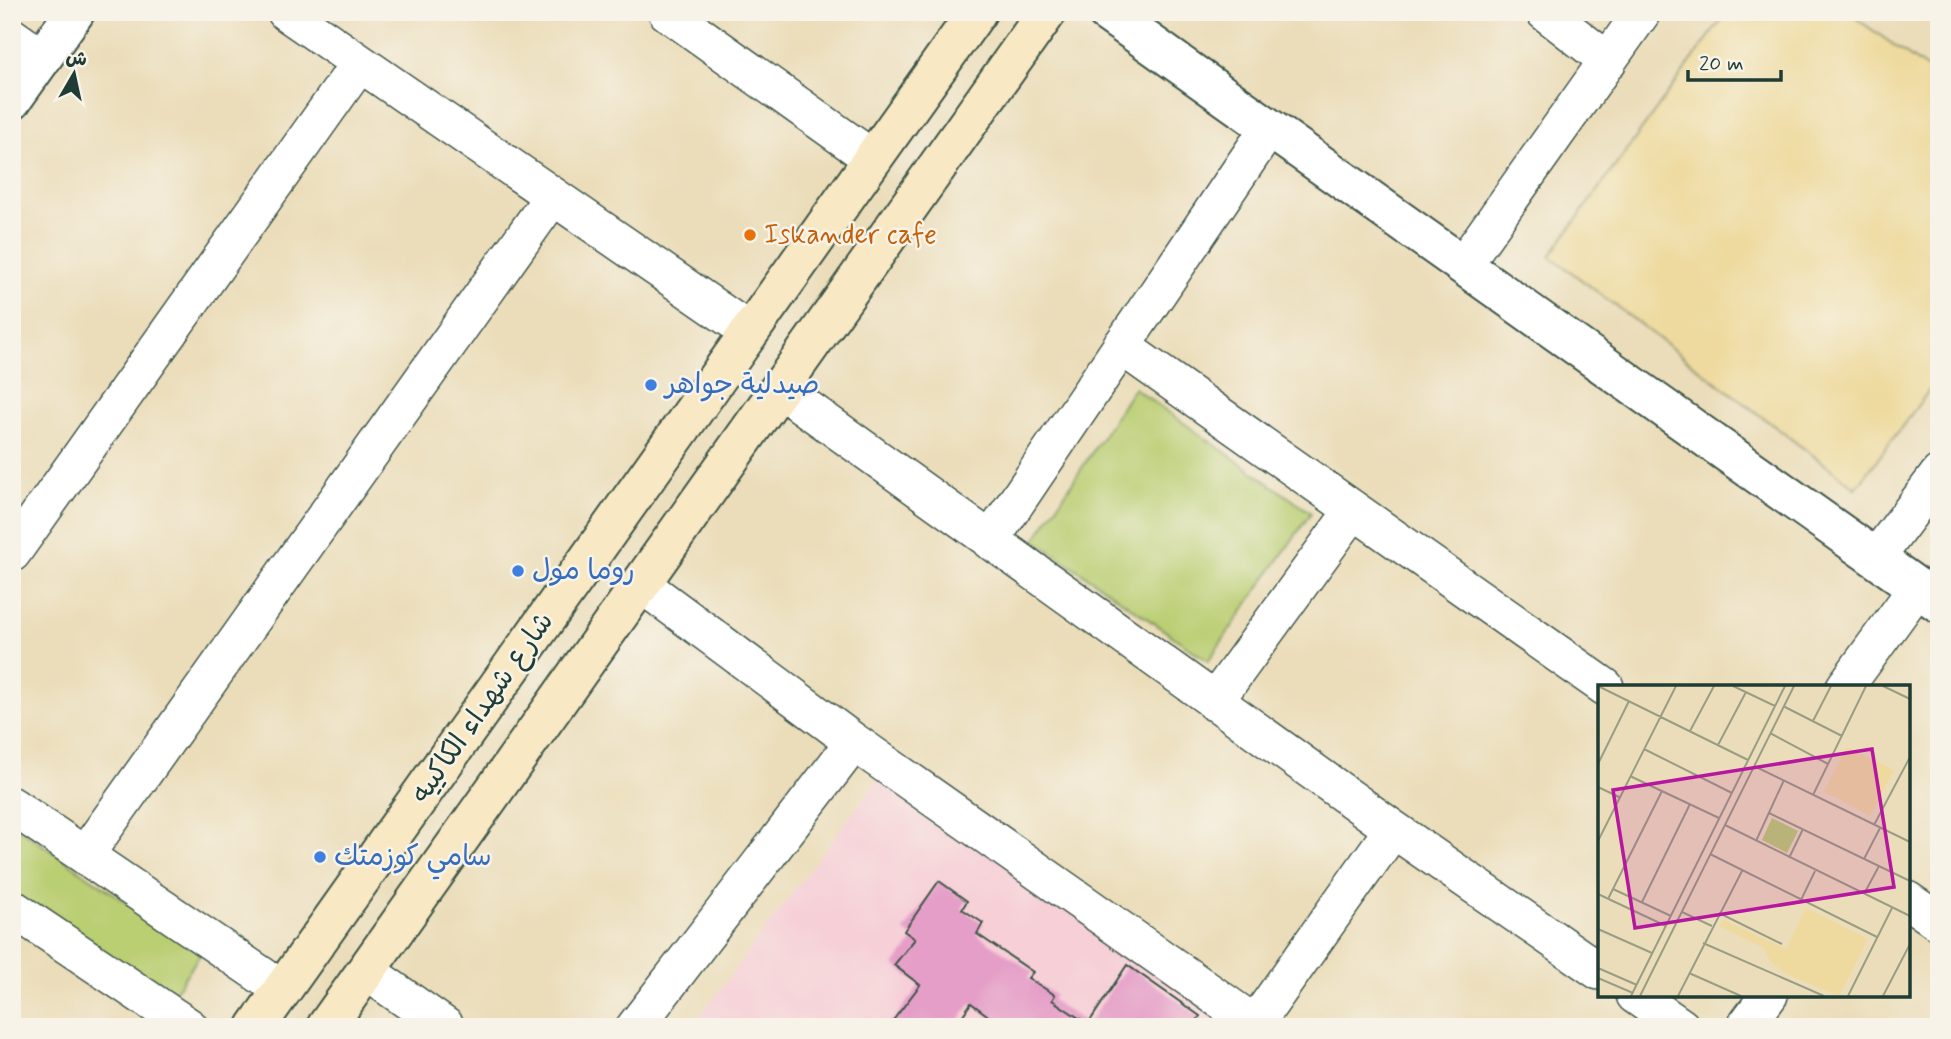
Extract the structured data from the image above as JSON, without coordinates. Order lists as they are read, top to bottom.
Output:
{
  "streets": {
    "main road": ["شارع شهداء الكاكييه"]
  },
  "places": [
    "Iskander cafe",
    "صيدلية جواهر",
    "روما مول",
    "سامي كوزمتك"
  ],
  "scale_bar": "20 m",
  "north": "top"
}
